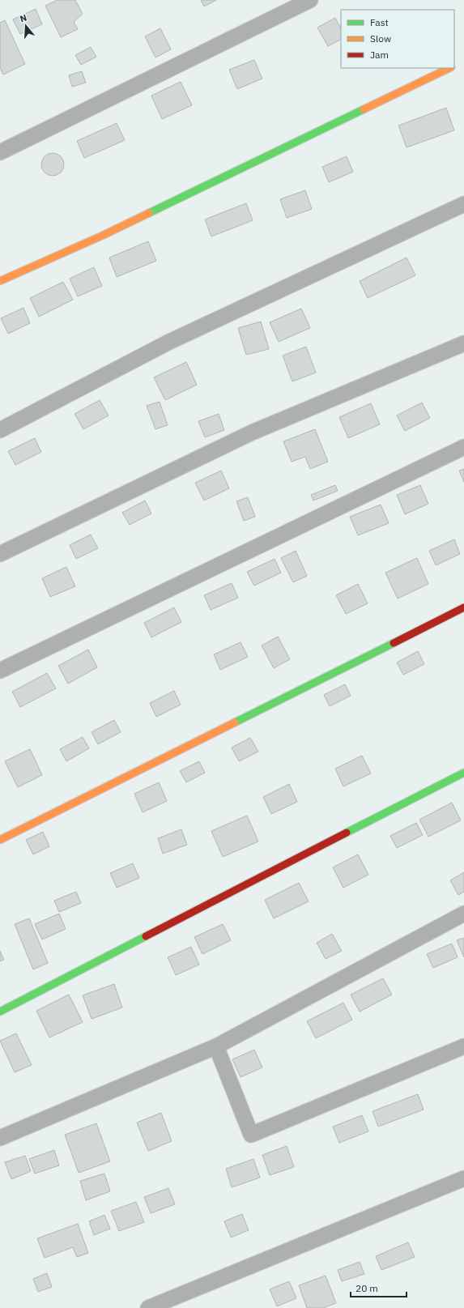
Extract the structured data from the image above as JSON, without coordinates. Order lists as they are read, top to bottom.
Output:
{
  "legend": ["Fast", "Slow", "Jam"],
  "scale_bar": "20 m",
  "north": "top"
}
